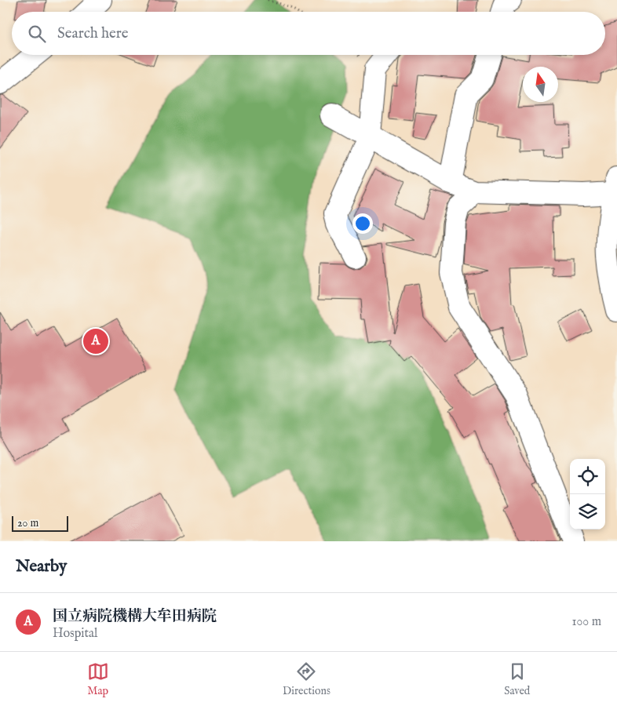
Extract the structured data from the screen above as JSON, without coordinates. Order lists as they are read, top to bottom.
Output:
{
  "scale_bar": "20 m",
  "north": "top",
  "page": {
    "search": "Search here",
    "pins": "A",
    "scale": "20 m",
    "heading": "Nearby",
    "list": [
      {
        "mark": "A",
        "name": "国立病院機構大牟田病院",
        "note": "Hospital",
        "value": "100 m"
      }
    ],
    "nav": ["Map", "Directions", "Saved"]
  }
}
